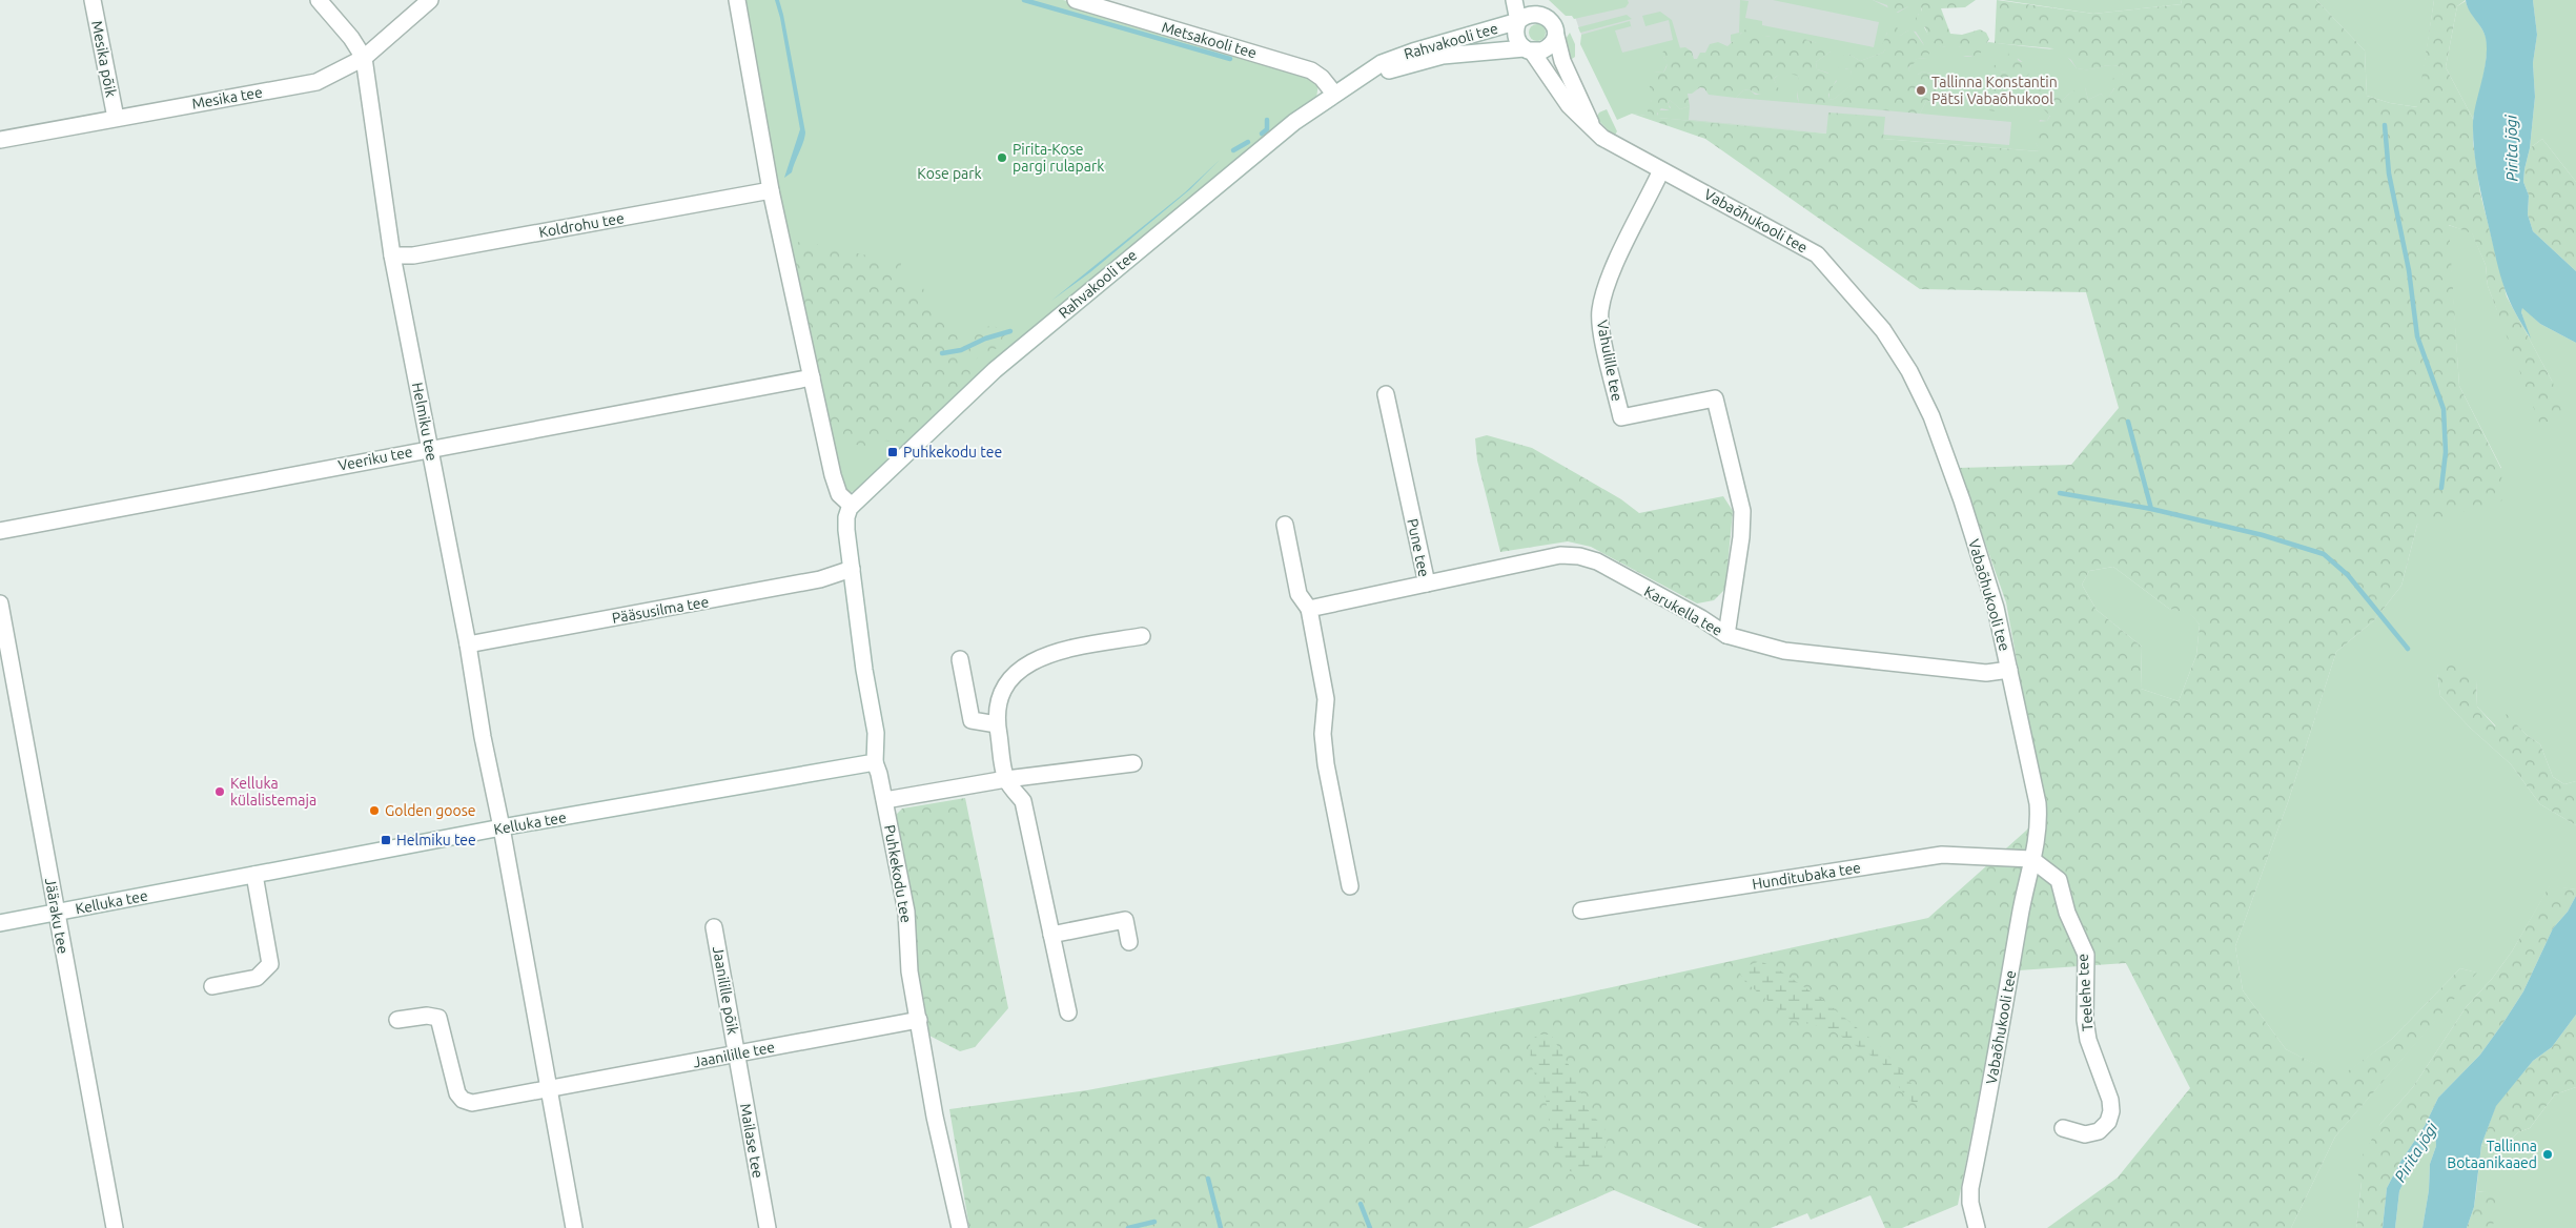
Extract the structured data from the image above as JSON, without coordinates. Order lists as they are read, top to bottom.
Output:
{
  "streets": {
    "street": [
      "Metsakooli tee",
      "Rahvakooli tee",
      "Mesika põik",
      "Mesika tee",
      "Vabaõhukooli tee",
      "Koldrohu tee",
      "Vahulille tee",
      "Helmiku tee",
      "Veeriku tee",
      "Pune tee",
      "Pääsusilma tee",
      "Karukella tee",
      "Kelluka tee",
      "Puhkekodu tee",
      "Hunditubaka tee",
      "Jääraku tee",
      "Jaanilille põik",
      "Teelehe tee",
      "Jaanilille tee",
      "Mailase tee"
    ]
  },
  "crossings": [
    ["Metsakooli tee", "Rahvakooli tee"],
    ["Rahvakooli tee", "Vabaõhukooli tee"],
    ["Rahvakooli tee", "Puhkekodu tee"],
    ["Mesika põik", "Mesika tee"],
    ["Mesika tee", "Helmiku tee"],
    ["Vabaõhukooli tee", "Vahulille tee"],
    ["Vabaõhukooli tee", "Karukella tee"],
    ["Vabaõhukooli tee", "Hunditubaka tee"],
    ["Vabaõhukooli tee", "Teelehe tee"],
    ["Koldrohu tee", "Helmiku tee"],
    ["Vahulille tee", "Karukella tee"],
    ["Helmiku tee", "Veeriku tee"],
    ["Helmiku tee", "Pääsusilma tee"],
    ["Helmiku tee", "Kelluka tee"],
    ["Helmiku tee", "Jaanilille tee"],
    ["Pune tee", "Karukella tee"],
    ["Pääsusilma tee", "Puhkekodu tee"],
    ["Kelluka tee", "Puhkekodu tee"],
    ["Kelluka tee", "Jääraku tee"],
    ["Puhkekodu tee", "Jaanilille tee"],
    ["Hunditubaka tee", "Teelehe tee"],
    ["Jaanilille põik", "Jaanilille tee"],
    ["Jaanilille põik", "Mailase tee"],
    ["Jaanilille tee", "Mailase tee"]
  ],
  "water": ["Pirita jõgi"],
  "parks": ["Kose park"],
  "places": {
    "other": [
      "Tallinna Konstantin Pätsi Vabaõhukool",
      "Pirita-Kose pargi rulapark",
      "Kelluka külalistemaja",
      "Golden goose",
      "Tallinna Botaanikaaed"
    ],
    "transit": ["Puhkekodu tee", "Helmiku tee"]
  }
}
